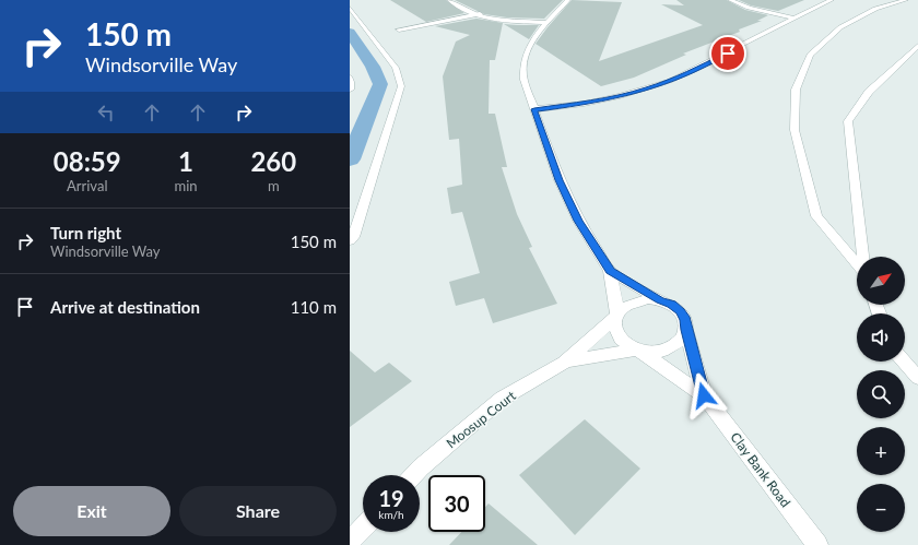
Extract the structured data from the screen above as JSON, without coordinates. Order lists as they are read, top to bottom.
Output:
{
  "streets": {
    "street": ["Moosup Court", "Clay Bank Road"]
  },
  "crossings": [
    ["Moosup Court", "Clay Bank Road"]
  ],
  "north": "top right",
  "page": {
    "turn": ["150 m", "Windsorville Way"],
    "eta": [
      "08:59",
      "Arrival",
      "1",
      "min",
      "260",
      "m"
    ],
    "list": [
      {
        "name": "Turn right",
        "note": "Windsorville Way",
        "value": "150 m"
      },
      {
        "name": "Arrive at destination",
        "value": "110 m"
      }
    ],
    "map_buttons": ["+", "−"],
    "speed": "19 km/h",
    "limit": "30",
    "buttons": ["Exit", "Share"]
  }
}
